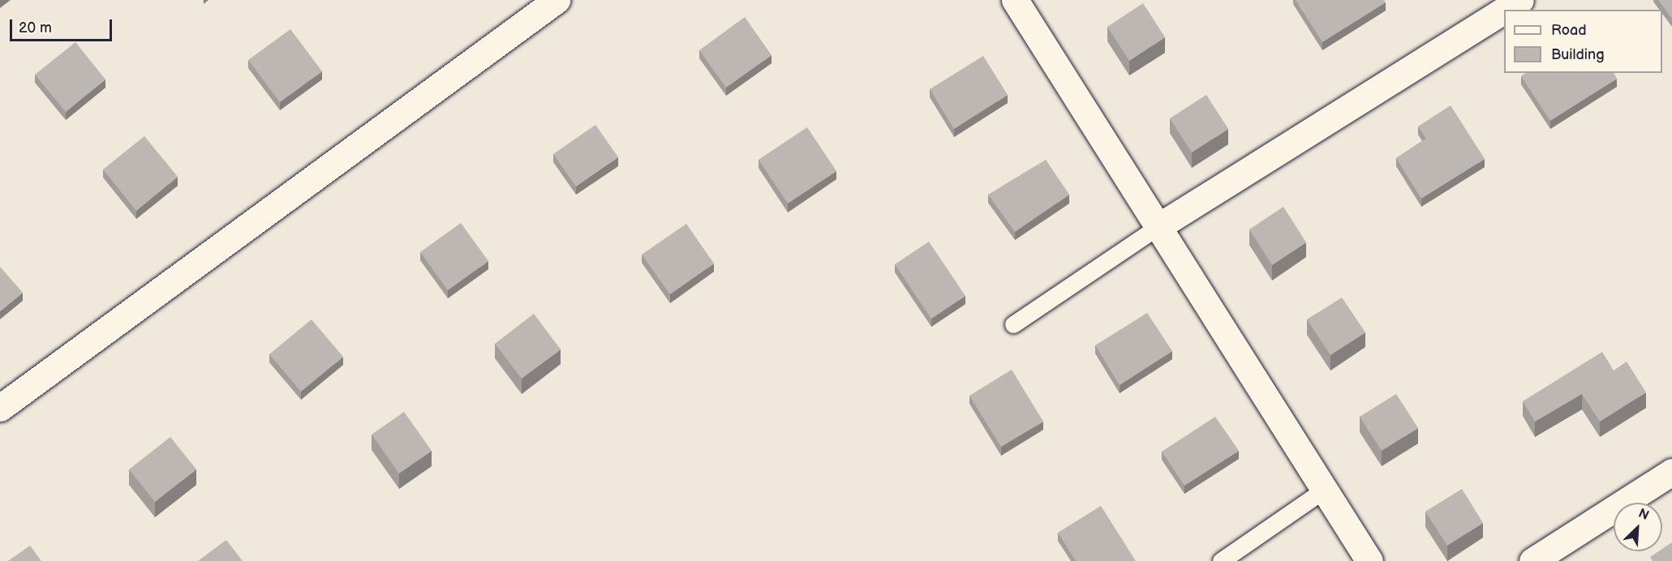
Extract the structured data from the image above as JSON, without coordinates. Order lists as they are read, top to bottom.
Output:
{
  "legend": ["Road", "Building"],
  "scale_bar": "20 m",
  "north": "top right"
}
